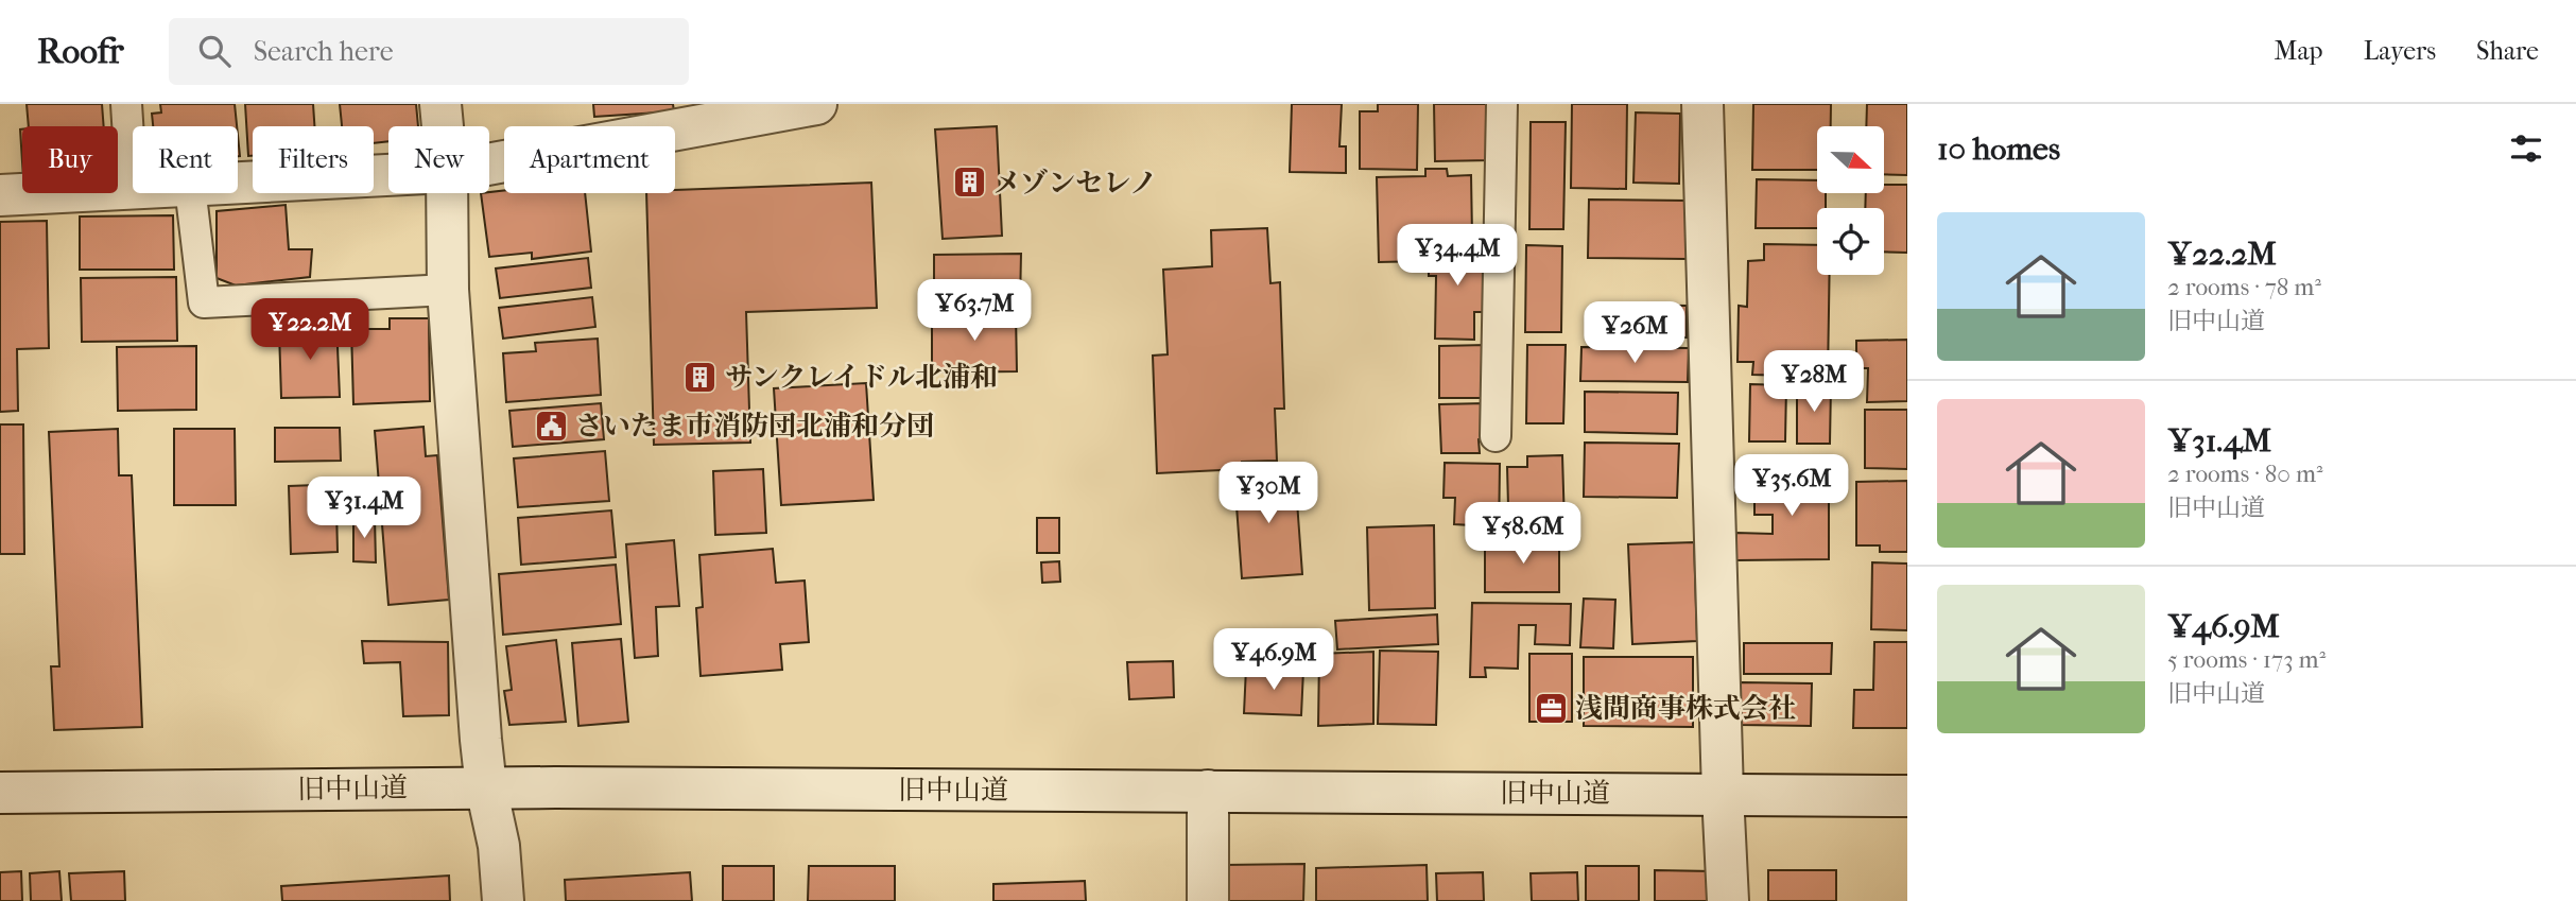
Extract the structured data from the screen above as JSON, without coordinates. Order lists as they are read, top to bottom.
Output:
{
  "streets": {
    "street": ["旧中山道"]
  },
  "places": {
    "building": ["メゾンセレノ", "サンクレイドル北浦和"],
    "public building": ["さいたま市消防団北浦和分団"],
    "office": ["浅間商事株式会社"]
  },
  "north": "right",
  "page": {
    "header": "Roofr",
    "search": "Search here",
    "nav": ["Map", "Layers", "Share"],
    "heading": "10 homes",
    "chip": [
      "Buy",
      "Rent",
      "Filters",
      "New",
      "Apartment"
    ],
    "list": [
      {
        "name": "¥22.2M",
        "note": "2 rooms · 78 m² · 旧中山道"
      },
      {
        "name": "¥31.4M",
        "note": "2 rooms · 80 m² · 旧中山道"
      },
      {
        "name": "¥46.9M",
        "note": "5 rooms · 173 m² · 旧中山道"
      }
    ],
    "price": [
      "¥34.4M",
      "¥63.7M",
      "¥22.2M",
      "¥26M",
      "¥28M",
      "¥35.6M",
      "¥30M",
      "¥31.4M",
      "¥58.6M",
      "¥46.9M"
    ]
  }
}
